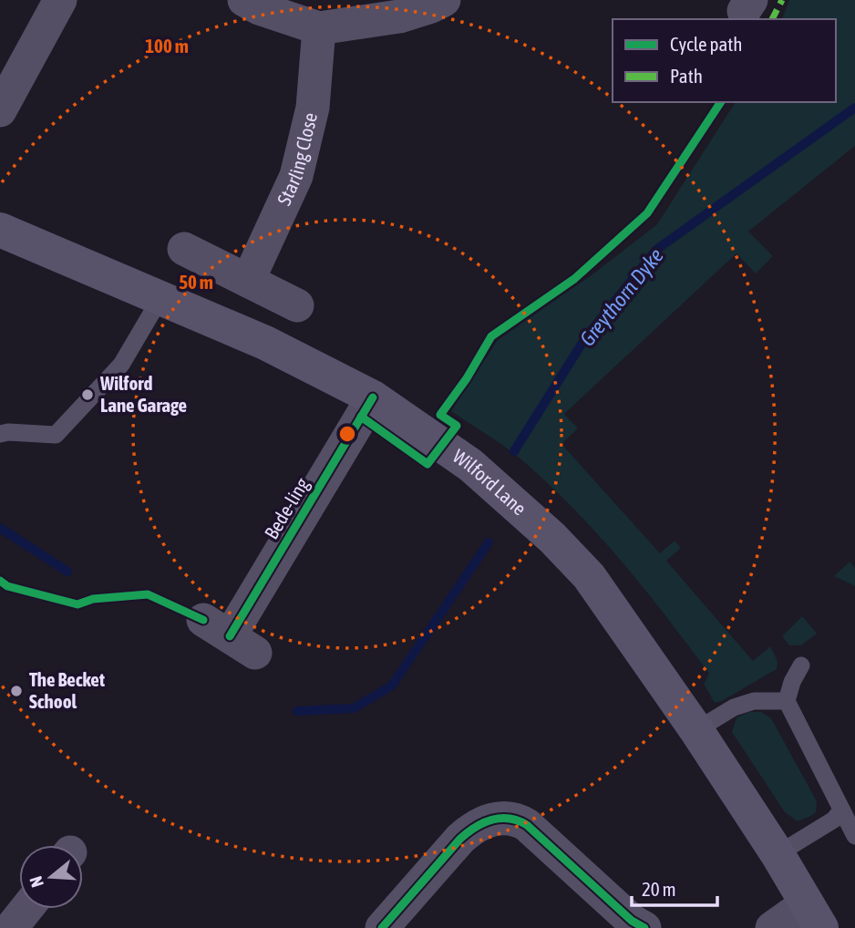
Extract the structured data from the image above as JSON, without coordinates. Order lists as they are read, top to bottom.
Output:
{
  "streets": {
    "main road": ["Wilford Lane"],
    "street": ["Starling Close", "Bede-ling"]
  },
  "crossings": [
    ["Wilford Lane", "Bede-ling"]
  ],
  "water": ["Greythorn Dyke"],
  "places": ["Wilford Lane Garage", "The Becket School"],
  "legend": ["Cycle path", "Path"],
  "scale_bar": "20 m",
  "north": "left",
  "rings": ["100 m", "50 m"]
}
